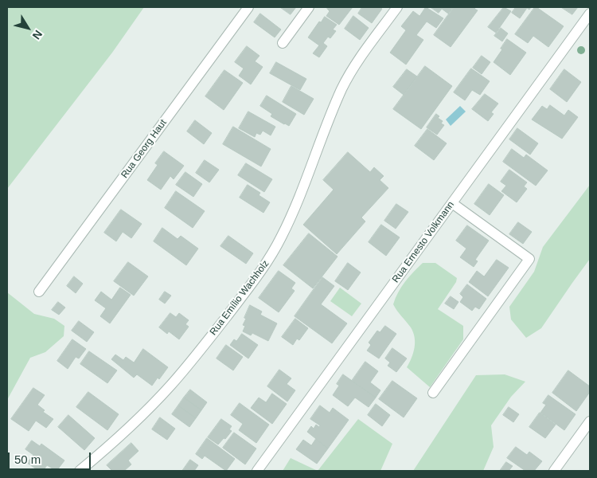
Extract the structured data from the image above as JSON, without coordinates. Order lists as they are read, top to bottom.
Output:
{
  "streets": {
    "street": ["Rua Georg Haut", "Rua Ernesto Volkmann", "Rua Emílio Wachholz"]
  },
  "scale_bar": "50 m",
  "north": "bottom right"
}
